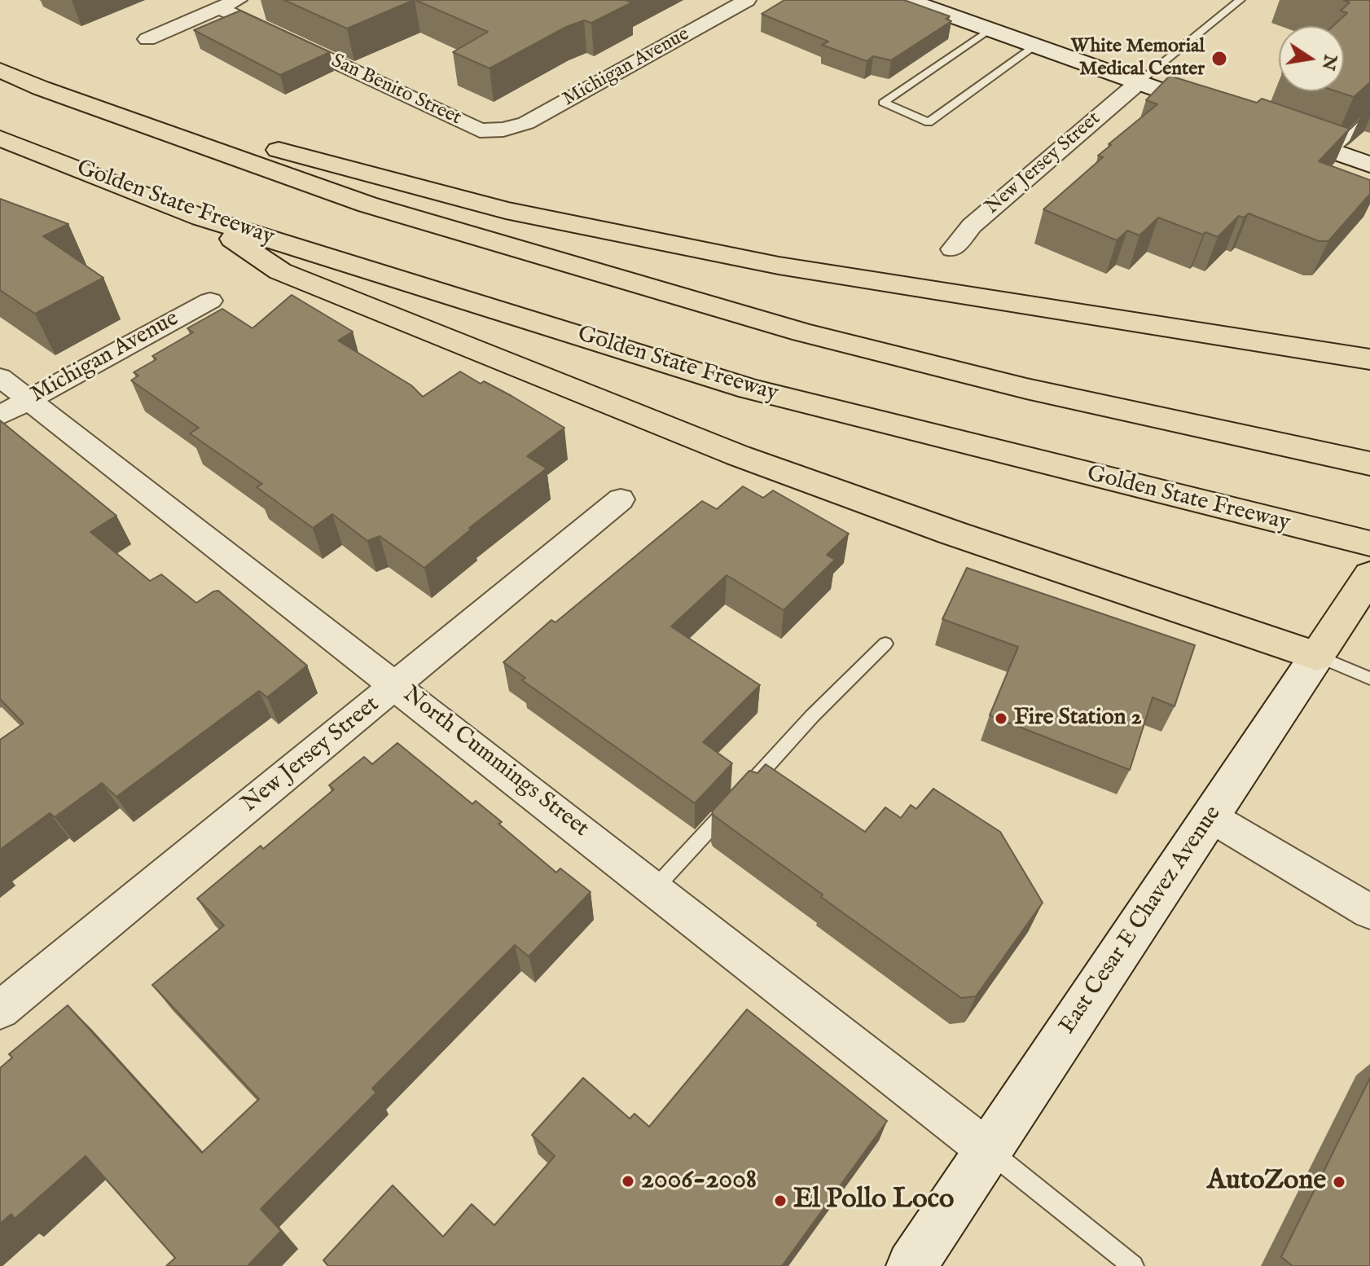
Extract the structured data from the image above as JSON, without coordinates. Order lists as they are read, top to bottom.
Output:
{
  "streets": {
    "main road": ["Golden State Freeway", "East Cesar E Chavez Avenue"],
    "street": [
      "Michigan Avenue",
      "San Benito Street",
      "New Jersey Street",
      "North Cummings Street"
    ]
  },
  "crossings": [
    ["Michigan Avenue", "San Benito Street"],
    ["Michigan Avenue", "North Cummings Street"],
    ["New Jersey Street", "North Cummings Street"],
    ["North Cummings Street", "East Cesar E Chavez Avenue"]
  ],
  "places": [
    "White Memorial Medical Center",
    "Fire Station 2",
    "2006-2008",
    "AutoZone",
    "El Pollo Loco"
  ],
  "north": "right"
}
